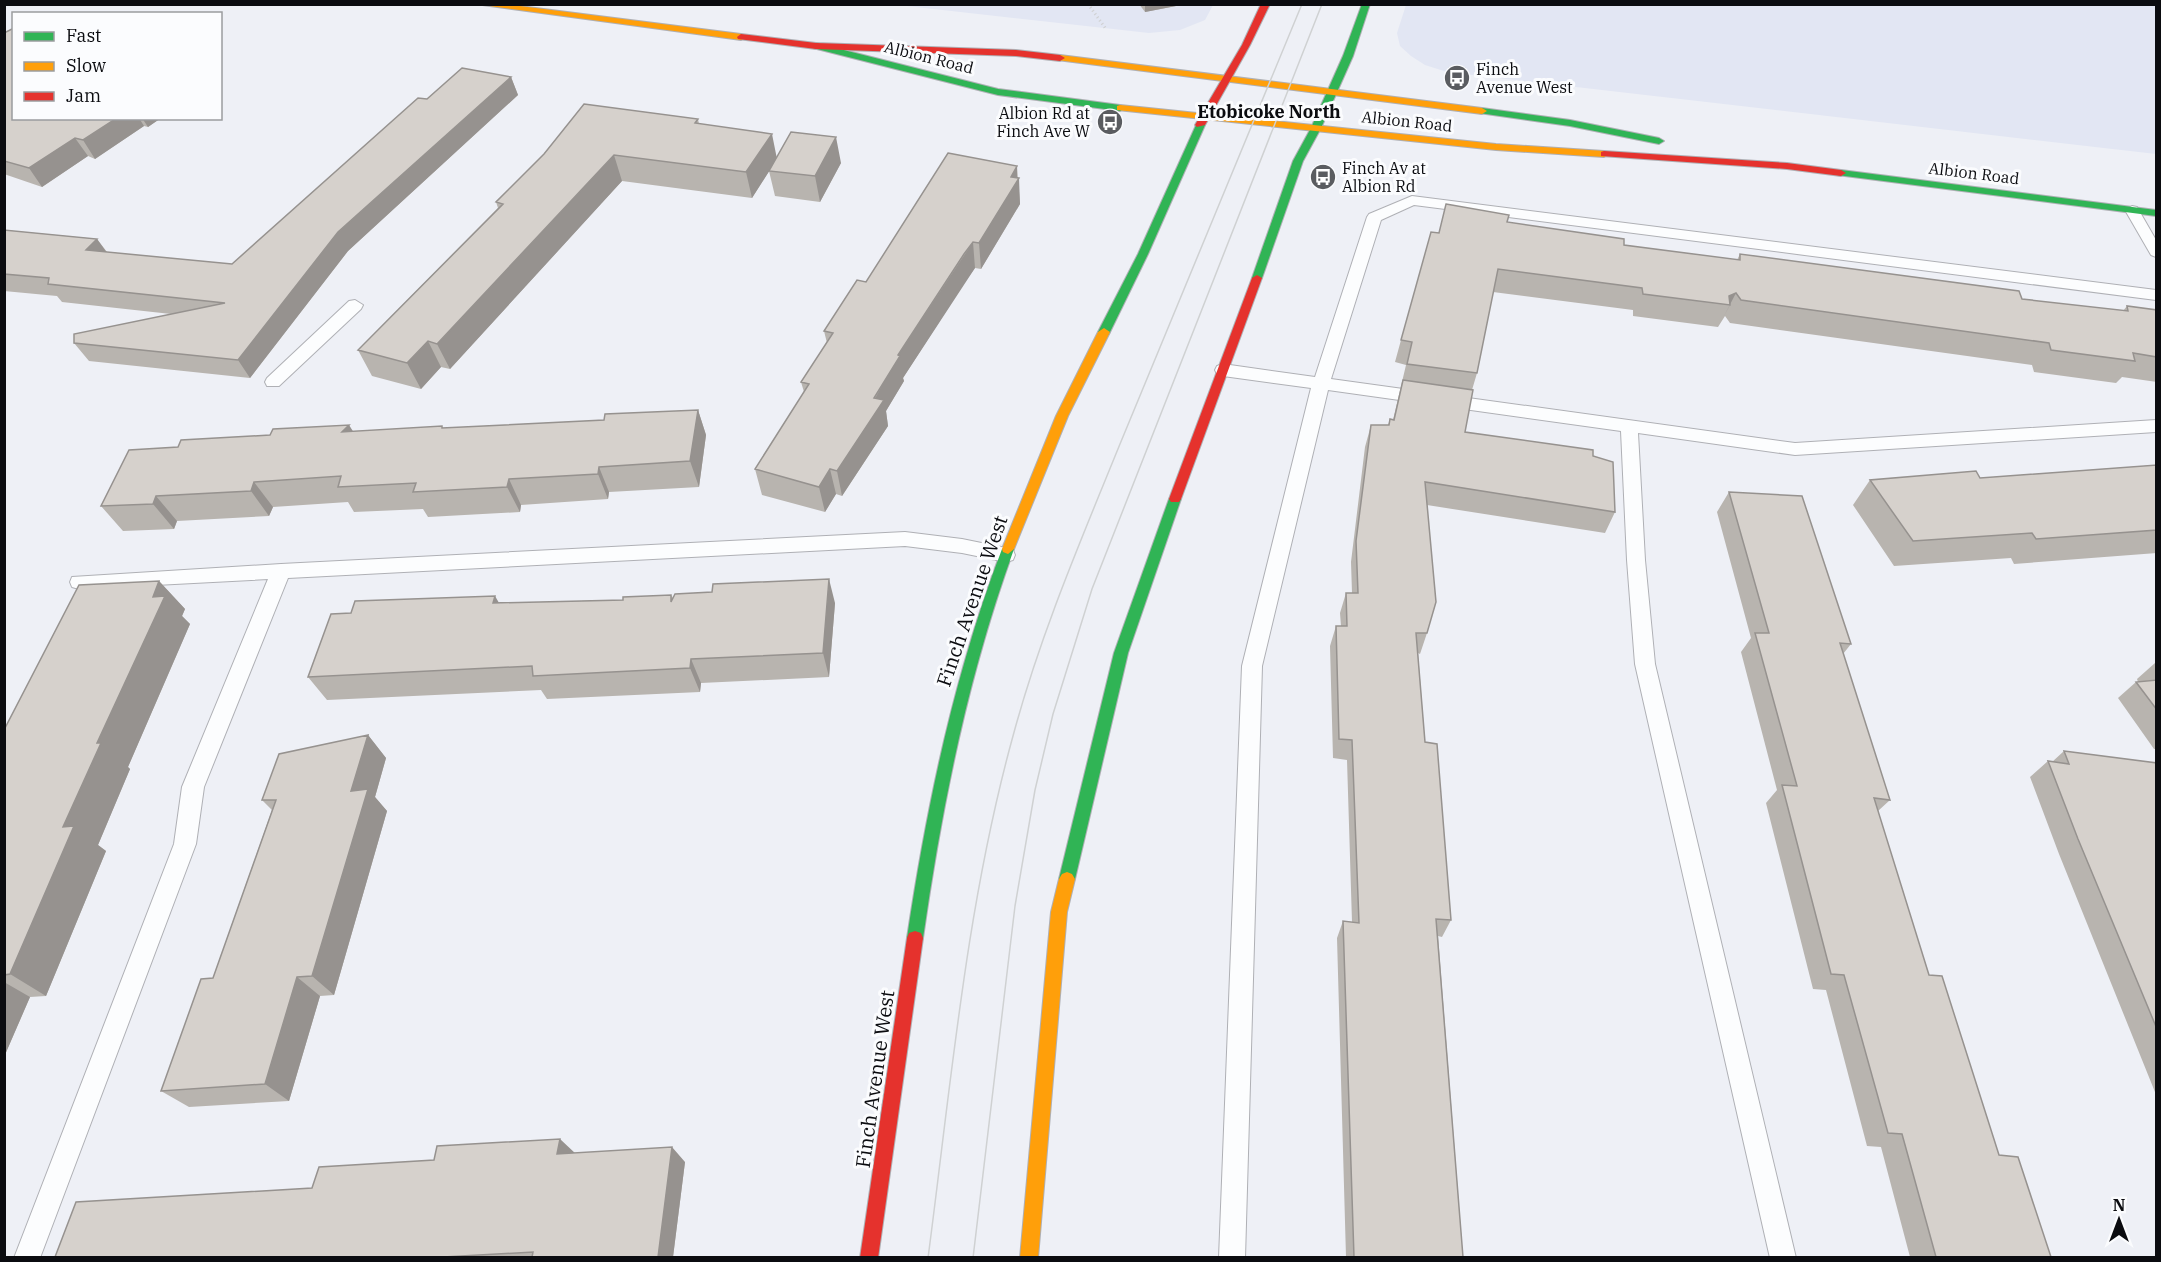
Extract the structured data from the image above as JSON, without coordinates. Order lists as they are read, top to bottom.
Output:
{
  "streets": {
    "main road": ["Albion Road", "Finch Avenue West"]
  },
  "crossings": [
    ["Albion Road", "Finch Avenue West"]
  ],
  "districts": ["Etobicoke North"],
  "places": {
    "bus stop": ["Finch Avenue West", "Albion Rd at Finch Ave W", "Finch Av at Albion Rd"]
  },
  "legend": ["Fast", "Slow", "Jam"],
  "north": "top"
}
